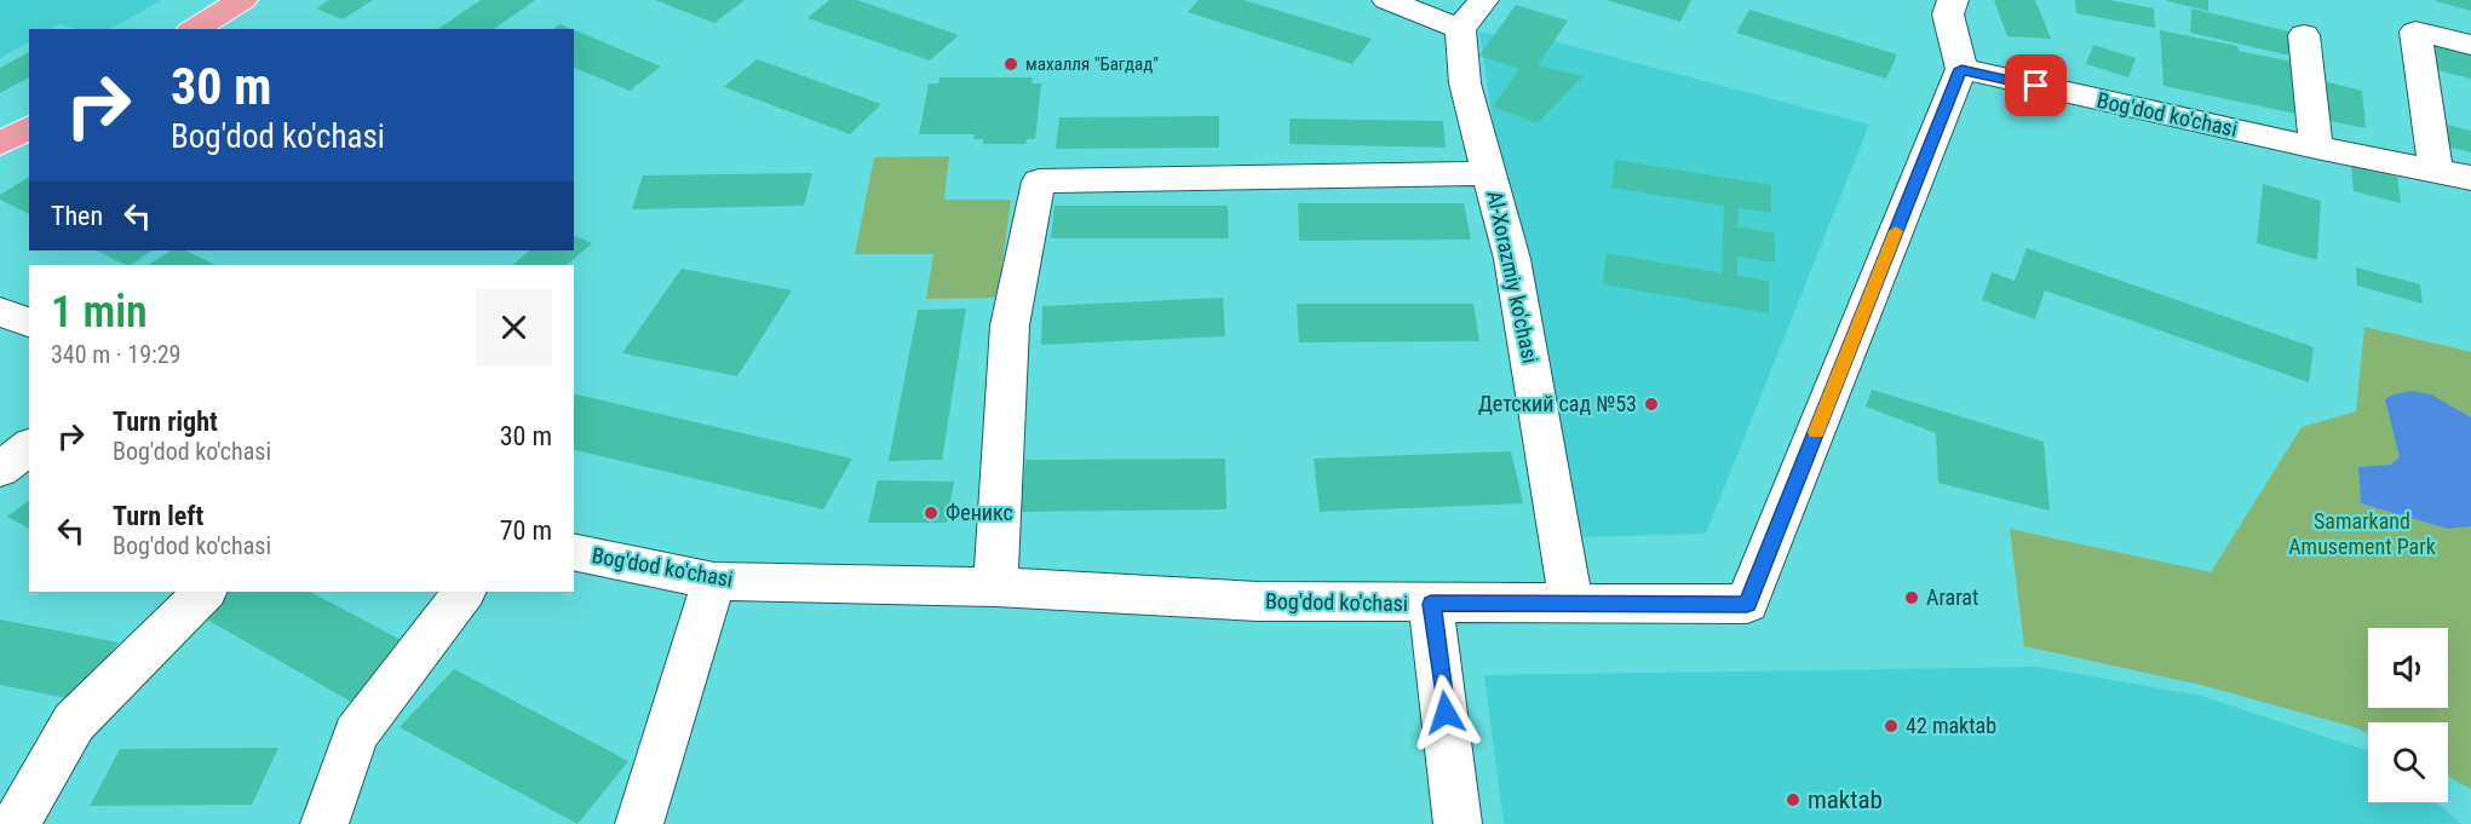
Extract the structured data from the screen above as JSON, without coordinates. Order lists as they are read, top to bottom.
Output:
{
  "streets": {
    "street": ["Bog'dod ko'chasi", "Al-Xorazmiy ko'chasi"]
  },
  "crossings": [
    ["Bog'dod ko'chasi", "Al-Xorazmiy ko'chasi"]
  ],
  "parks": ["Samarkand Amusement Park"],
  "places": [
    "махалля \"Багдад\"",
    "Детский сад №53",
    "Феникс",
    "Ararat",
    "42 maktab",
    "maktab"
  ],
  "page": {
    "turn": ["30 m", "Bog'dod ko'chasi"],
    "then": "Then",
    "heading": ["1 min", "340 m · 19:29"],
    "list": [
      {
        "name": "Turn right",
        "note": "Bog'dod ko'chasi",
        "value": "30 m"
      },
      {
        "name": "Turn left",
        "note": "Bog'dod ko'chasi",
        "value": "70 m"
      }
    ]
  }
}
